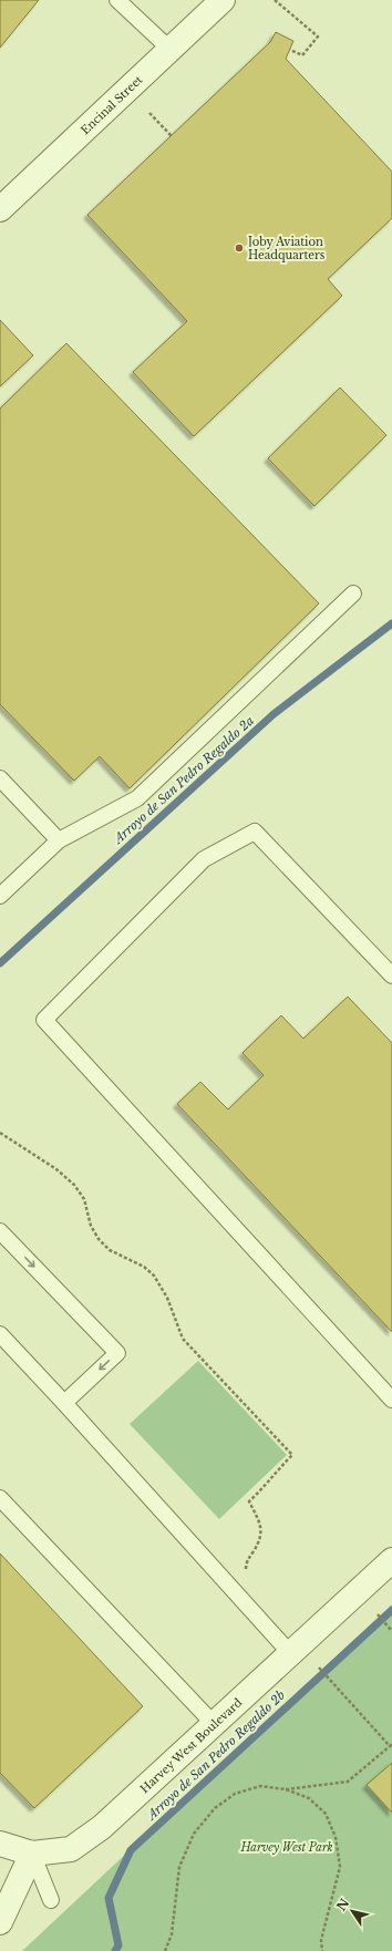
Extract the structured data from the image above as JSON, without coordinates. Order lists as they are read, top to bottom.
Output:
{
  "streets": {
    "street": ["Encinal Street", "Harvey West Boulevard"]
  },
  "water": ["Arroyo de San Pedro Regaldo 2a", "Arroyo de San Pedro Regaldo 2b"],
  "parks": ["Harvey West Park"],
  "places": ["Joby Aviation Headquarters"],
  "north": "top left"
}
